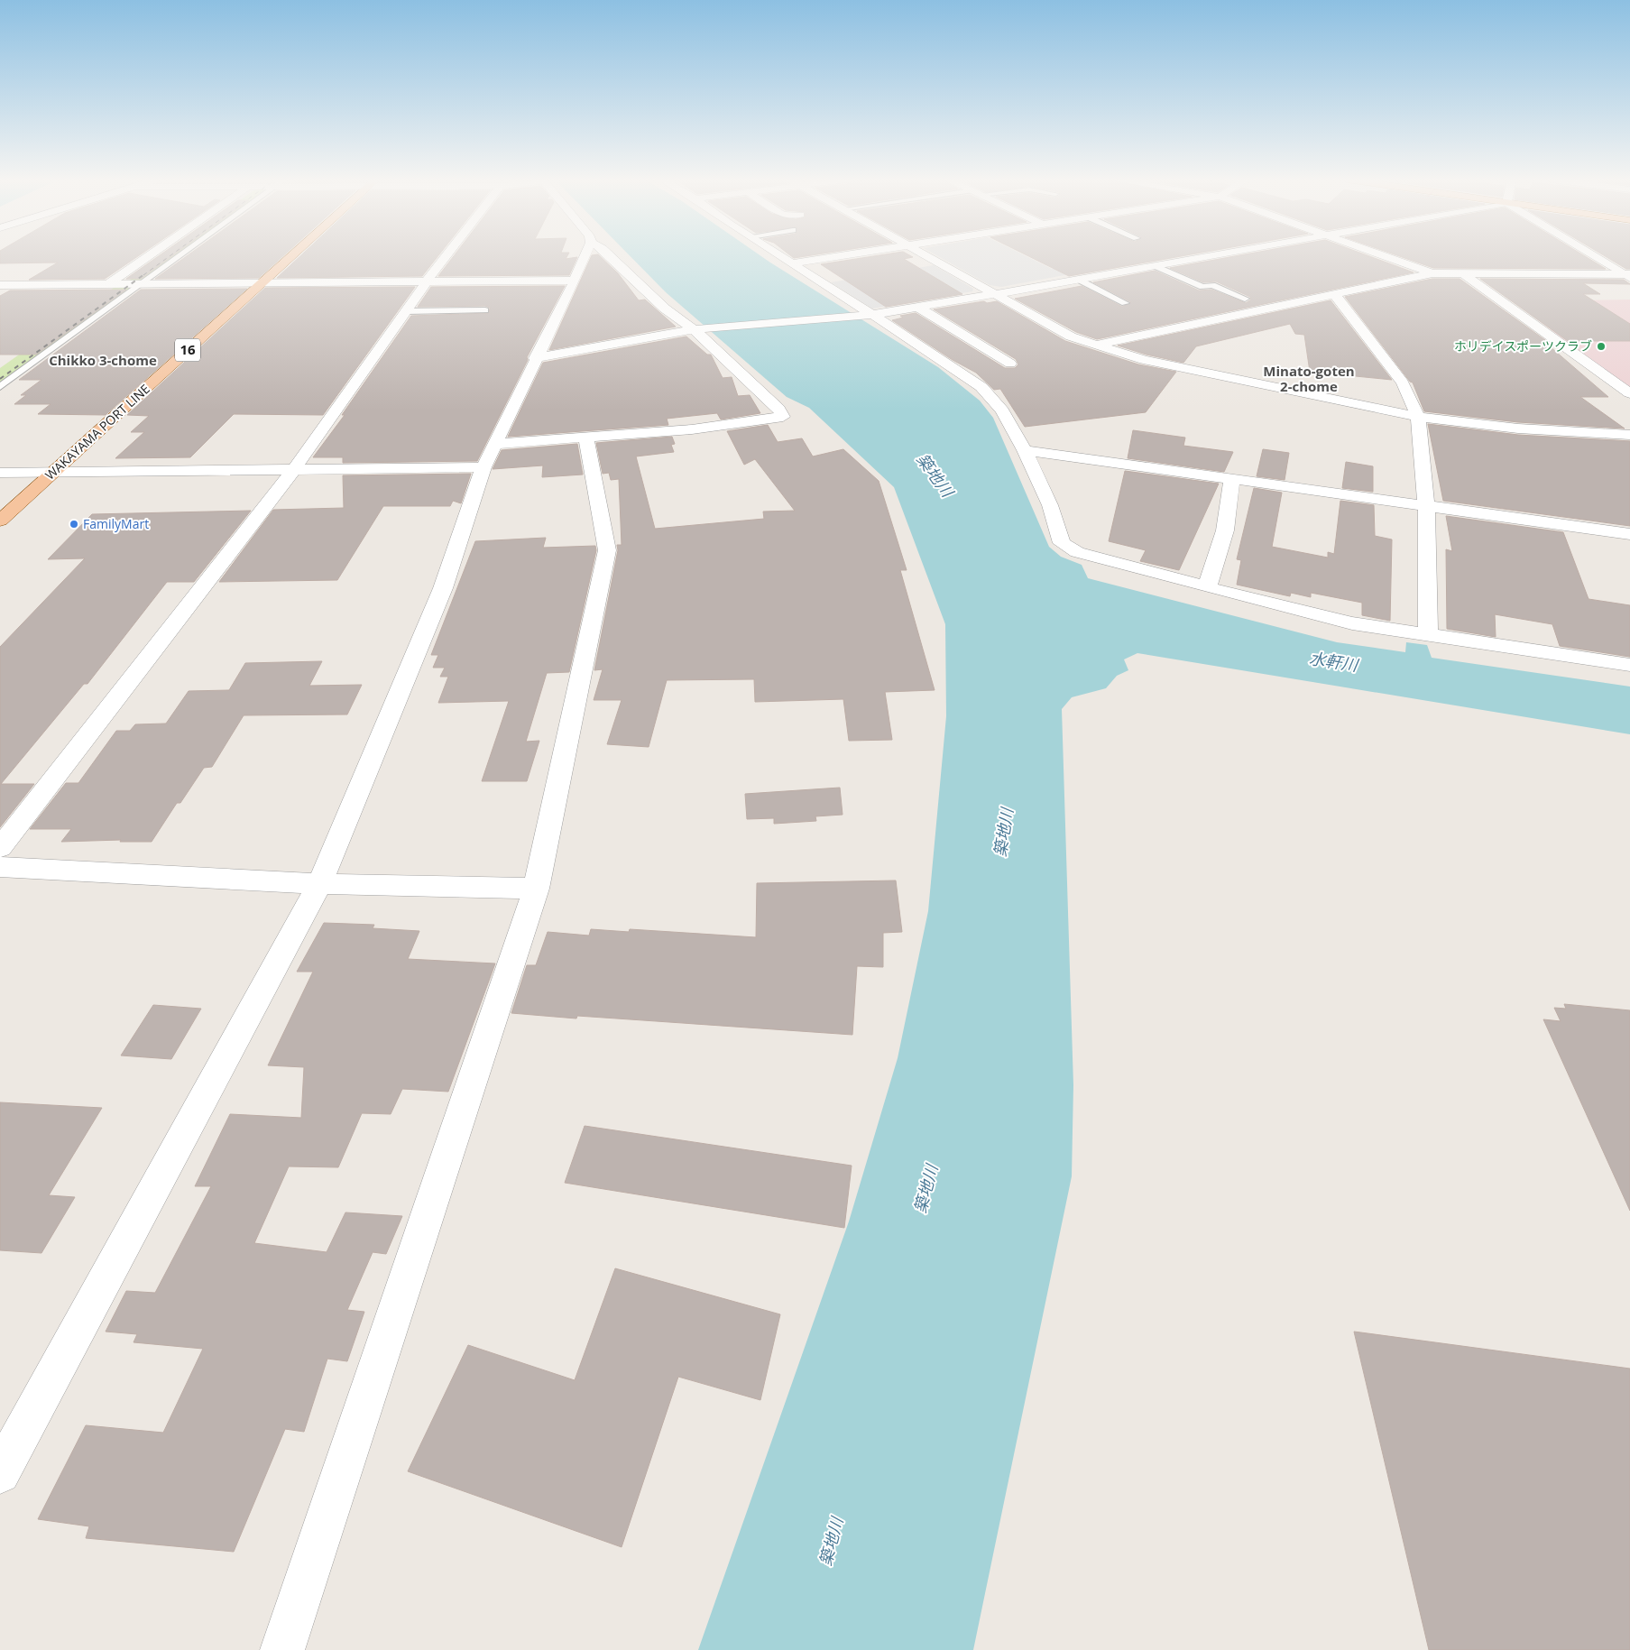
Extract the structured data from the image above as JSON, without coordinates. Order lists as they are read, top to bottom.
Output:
{
  "streets": {
    "main road": ["16", "WAKAYAMA PORT LINE"]
  },
  "districts": ["Chikko 3-chome", "Minato-goten 2-chome"],
  "water": ["築地川", "水軒川"],
  "places": ["ホリデイスポーツクラブ", "FamilyMart"]
}
